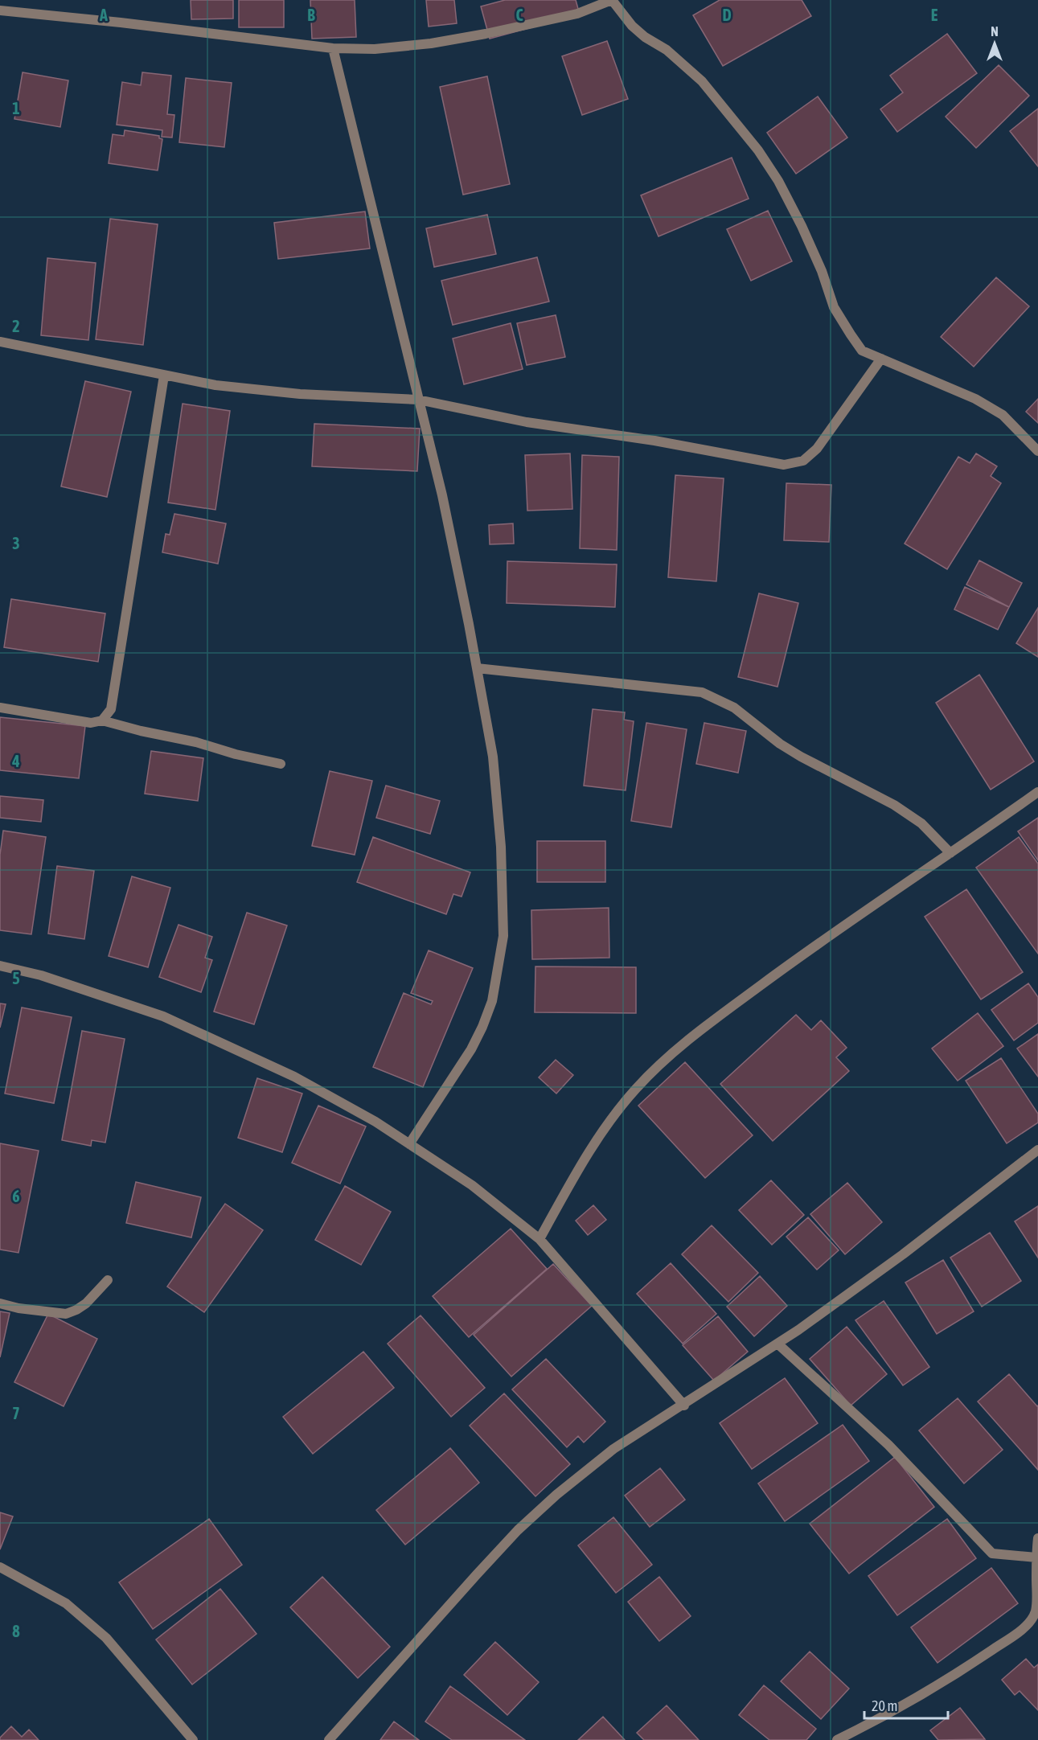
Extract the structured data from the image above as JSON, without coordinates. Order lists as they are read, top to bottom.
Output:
{
  "scale_bar": "20 m",
  "north": "top",
  "grid": {
    "columns": [
      "A",
      "B",
      "C",
      "D",
      "E"
    ],
    "rows": [
      "1",
      "2",
      "3",
      "4",
      "5",
      "6",
      "7",
      "8"
    ]
  }
}
